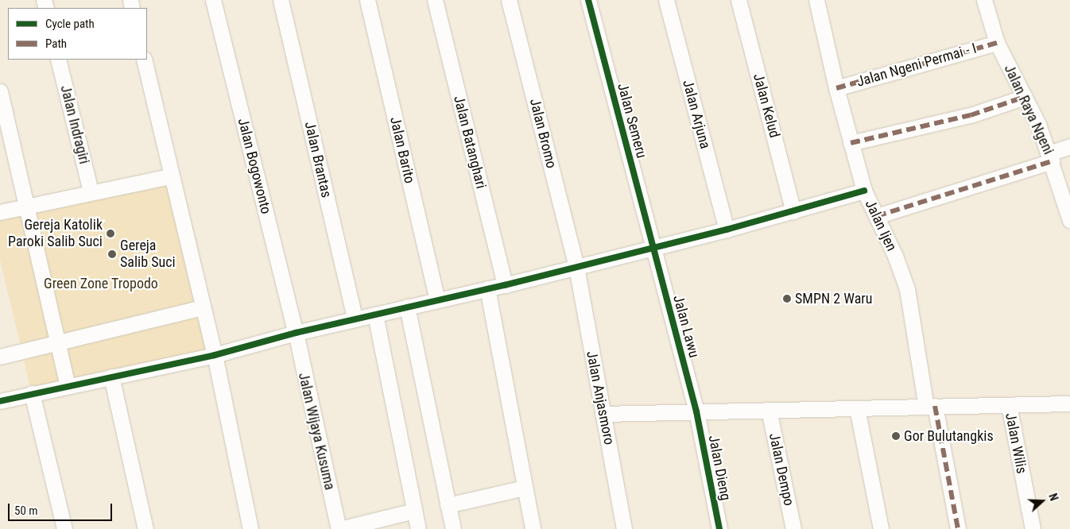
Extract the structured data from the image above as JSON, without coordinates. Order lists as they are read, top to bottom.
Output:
{
  "streets": {
    "street": [
      "Jalan Ngeni Permai - I",
      "Jalan Kelud",
      "Jalan Raya Ngeni",
      "Jalan Arjuna",
      "Jalan Semeru",
      "Jalan Indragiri",
      "Jalan Bromo",
      "Jalan Batanghari",
      "Jalan Barito",
      "Jalan Brantas",
      "Jalan Bogowonto",
      "Jalan Ijen",
      "Jalan Lawu",
      "Jalan Anjasmoro",
      "Jalan Wijaya Kusuma",
      "Jalan Wilis",
      "Jalan Dieng",
      "Jalan Dempo"
    ]
  },
  "crossings": [
    ["Jalan Ngeni Permai - I", "Jalan Raya Ngeni"],
    ["Jalan Ngeni Permai - I", "Jalan Ijen"],
    ["Jalan Semeru", "Jalan Lawu"],
    ["Jalan Bromo", "Jalan Anjasmoro"],
    ["Jalan Bogowonto", "Jalan Wijaya Kusuma"],
    ["Jalan Lawu", "Jalan Dieng"]
  ],
  "parks": ["Green Zone Tropodo"],
  "places": [
    "Gereja Katolik Paroki Salib Suci",
    "Gereja Salib Suci",
    "SMPN 2 Waru",
    "Gor Bulutangkis"
  ],
  "legend": ["Cycle path", "Path"],
  "scale_bar": "50 m",
  "north": "right"
}
